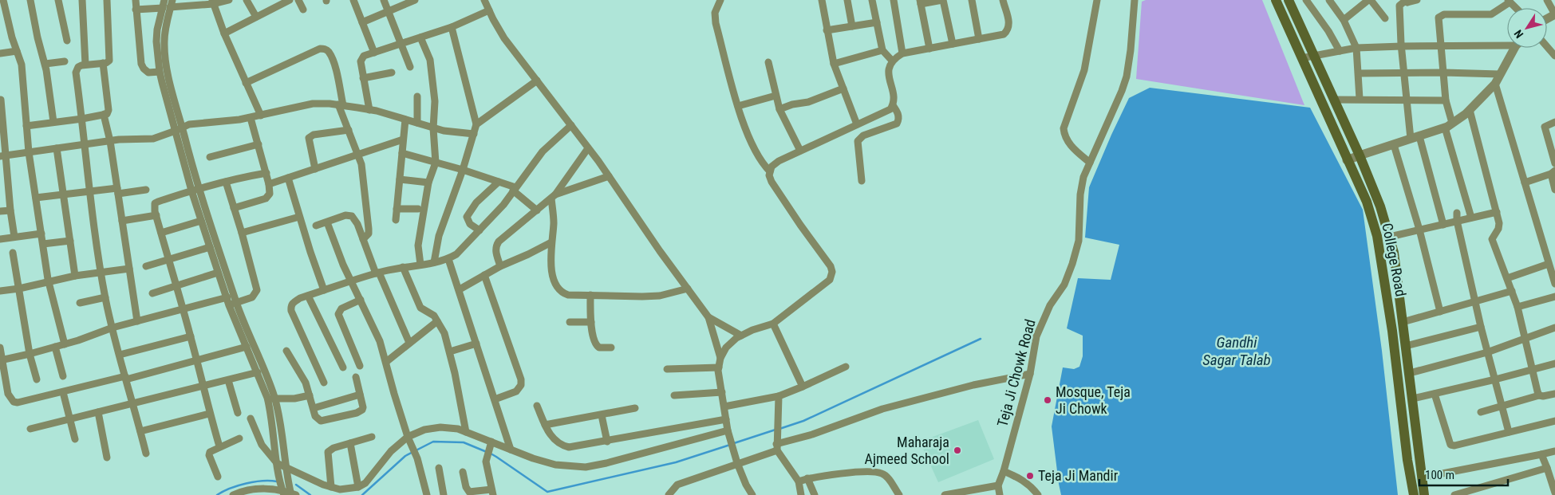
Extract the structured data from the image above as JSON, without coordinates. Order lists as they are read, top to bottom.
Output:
{
  "streets": {
    "main road": ["College Road"],
    "street": ["Teja Ji Chowk Road"]
  },
  "water": ["Gandhi Sagar Talab"],
  "places": ["Mosque, Teja Ji Chowk", "Maharaja Ajmeed School", "Teja Ji Mandir"],
  "scale_bar": "100 m",
  "north": "bottom left"
}
